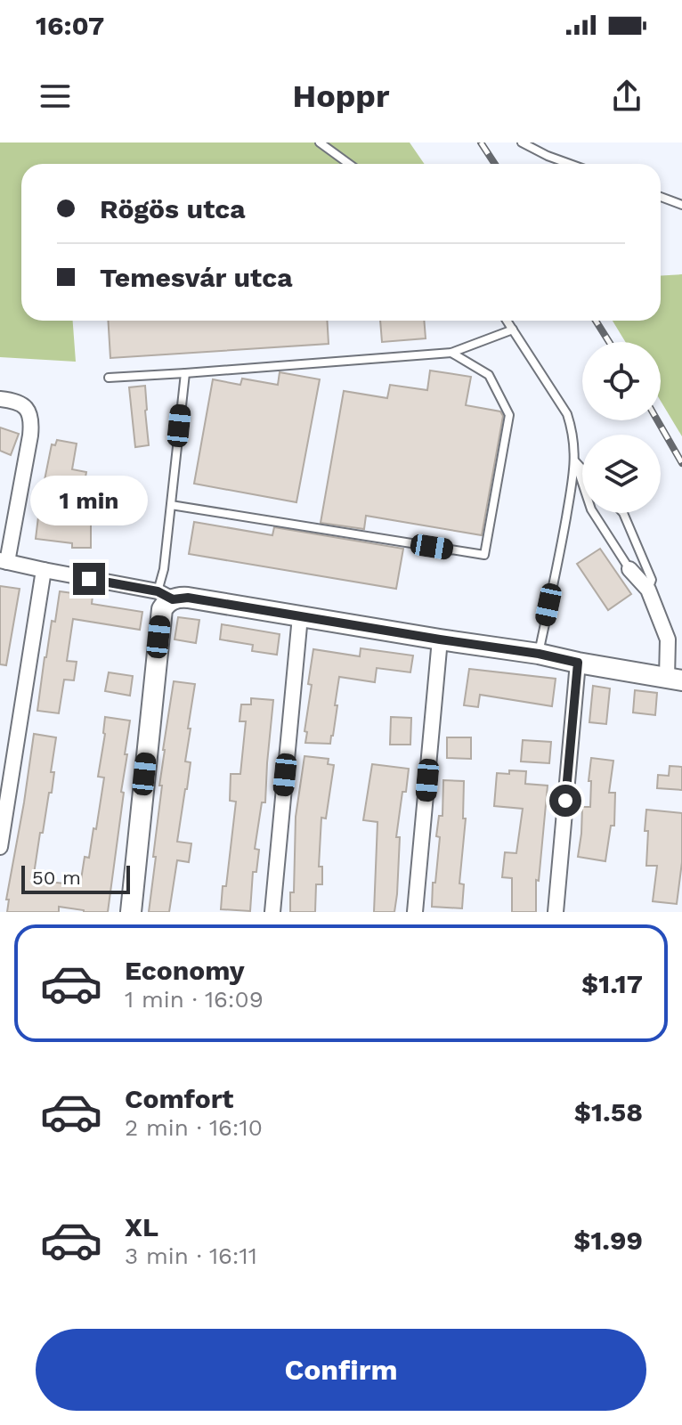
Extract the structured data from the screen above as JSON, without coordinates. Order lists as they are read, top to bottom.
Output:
{
  "scale_bar": "50 m",
  "page": {
    "status": "16:07",
    "header": "Hoppr",
    "banner": ["Rögös utca", "Temesvár utca"],
    "bubble": "1 min",
    "scale": "50 m",
    "list": [
      {
        "name": "Economy",
        "note": "1 min · 16:09",
        "value": "$1.17"
      },
      {
        "name": "Comfort",
        "note": "2 min · 16:10",
        "value": "$1.58"
      },
      {
        "name": "XL",
        "note": "3 min · 16:11",
        "value": "$1.99"
      }
    ],
    "buttons": "Confirm"
  }
}
